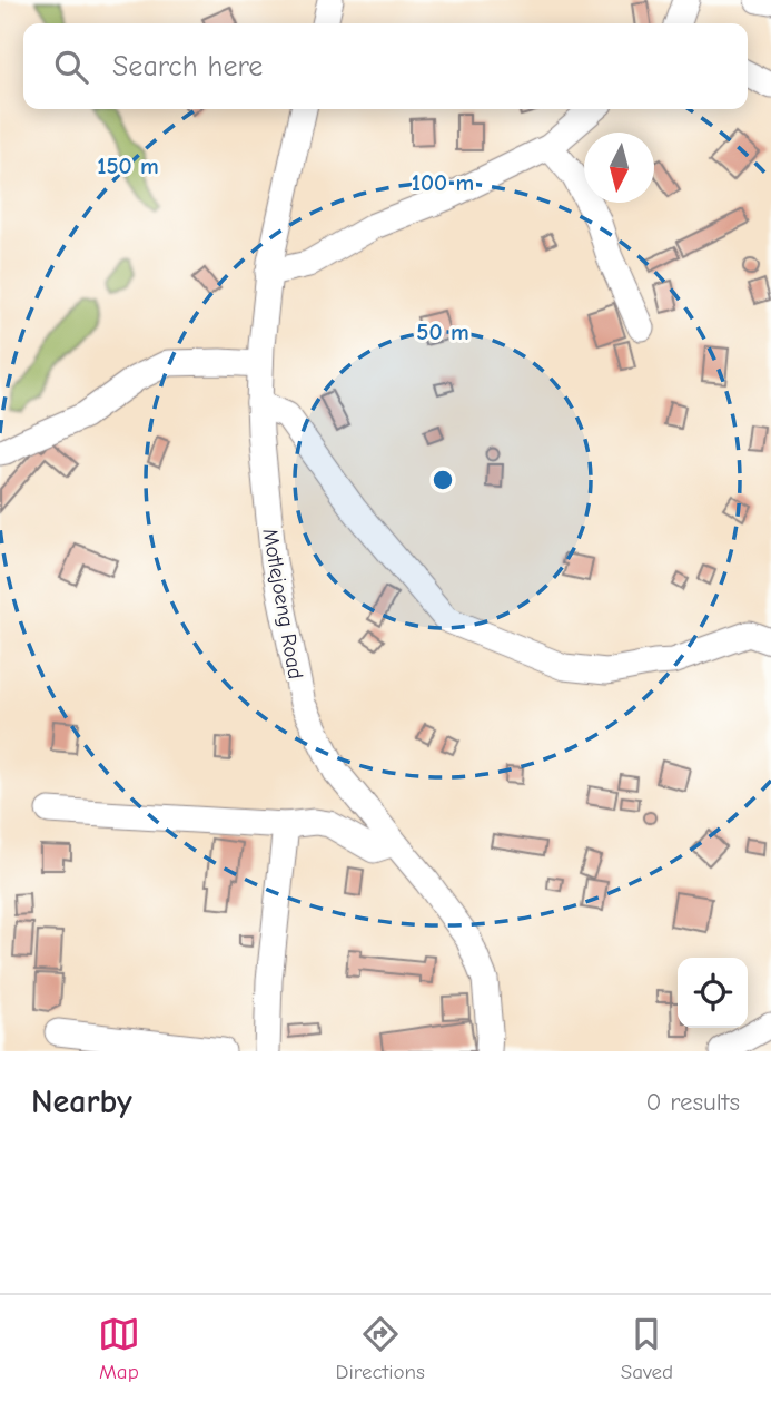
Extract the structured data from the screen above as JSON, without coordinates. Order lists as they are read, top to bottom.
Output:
{
  "streets": {
    "street": ["Motlejoeng Road"]
  },
  "north": "bottom",
  "page": {
    "search": "Search here",
    "heading": ["Nearby", "0 results"],
    "nav": ["Map", "Directions", "Saved"]
  },
  "rings": ["150 m", "100 m", "50 m"]
}
